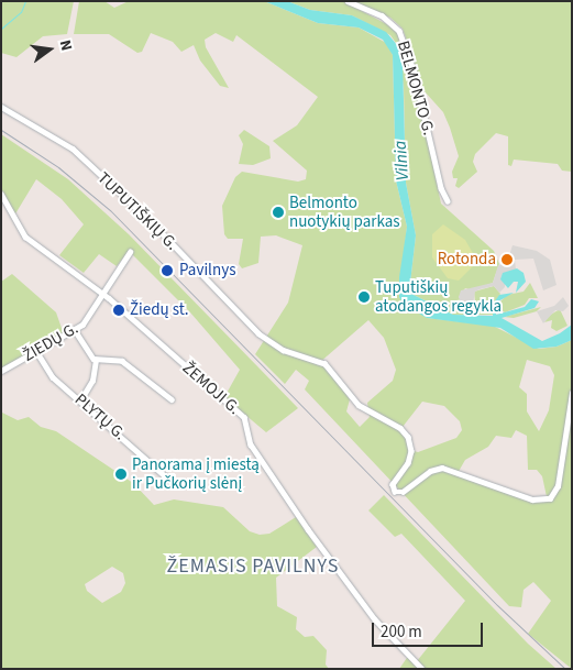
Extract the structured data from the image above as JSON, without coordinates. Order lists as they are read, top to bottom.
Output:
{
  "streets": {
    "street": [
      "BELMONTO G.",
      "TUPUTIŠKIŲ G.",
      "ŽIEDŲ G.",
      "ŽEMOJI G.",
      "PLYTŲ G."
    ]
  },
  "crossings": [
    ["ŽIEDŲ G.", "ŽEMOJI G."],
    ["ŽIEDŲ G.", "PLYTŲ G."]
  ],
  "districts": ["ŽEMASIS PAVILNYS"],
  "water": ["Vilnia"],
  "places": [
    "Belmonto nuotykių parkas",
    "Rotonda",
    "Pavilnys",
    "Tuputiškių atodangos regykla",
    "Žiedų st.",
    "Panorama į miestą ir Pučkorių slėnį"
  ],
  "scale_bar": "200 m",
  "north": "right"
}
